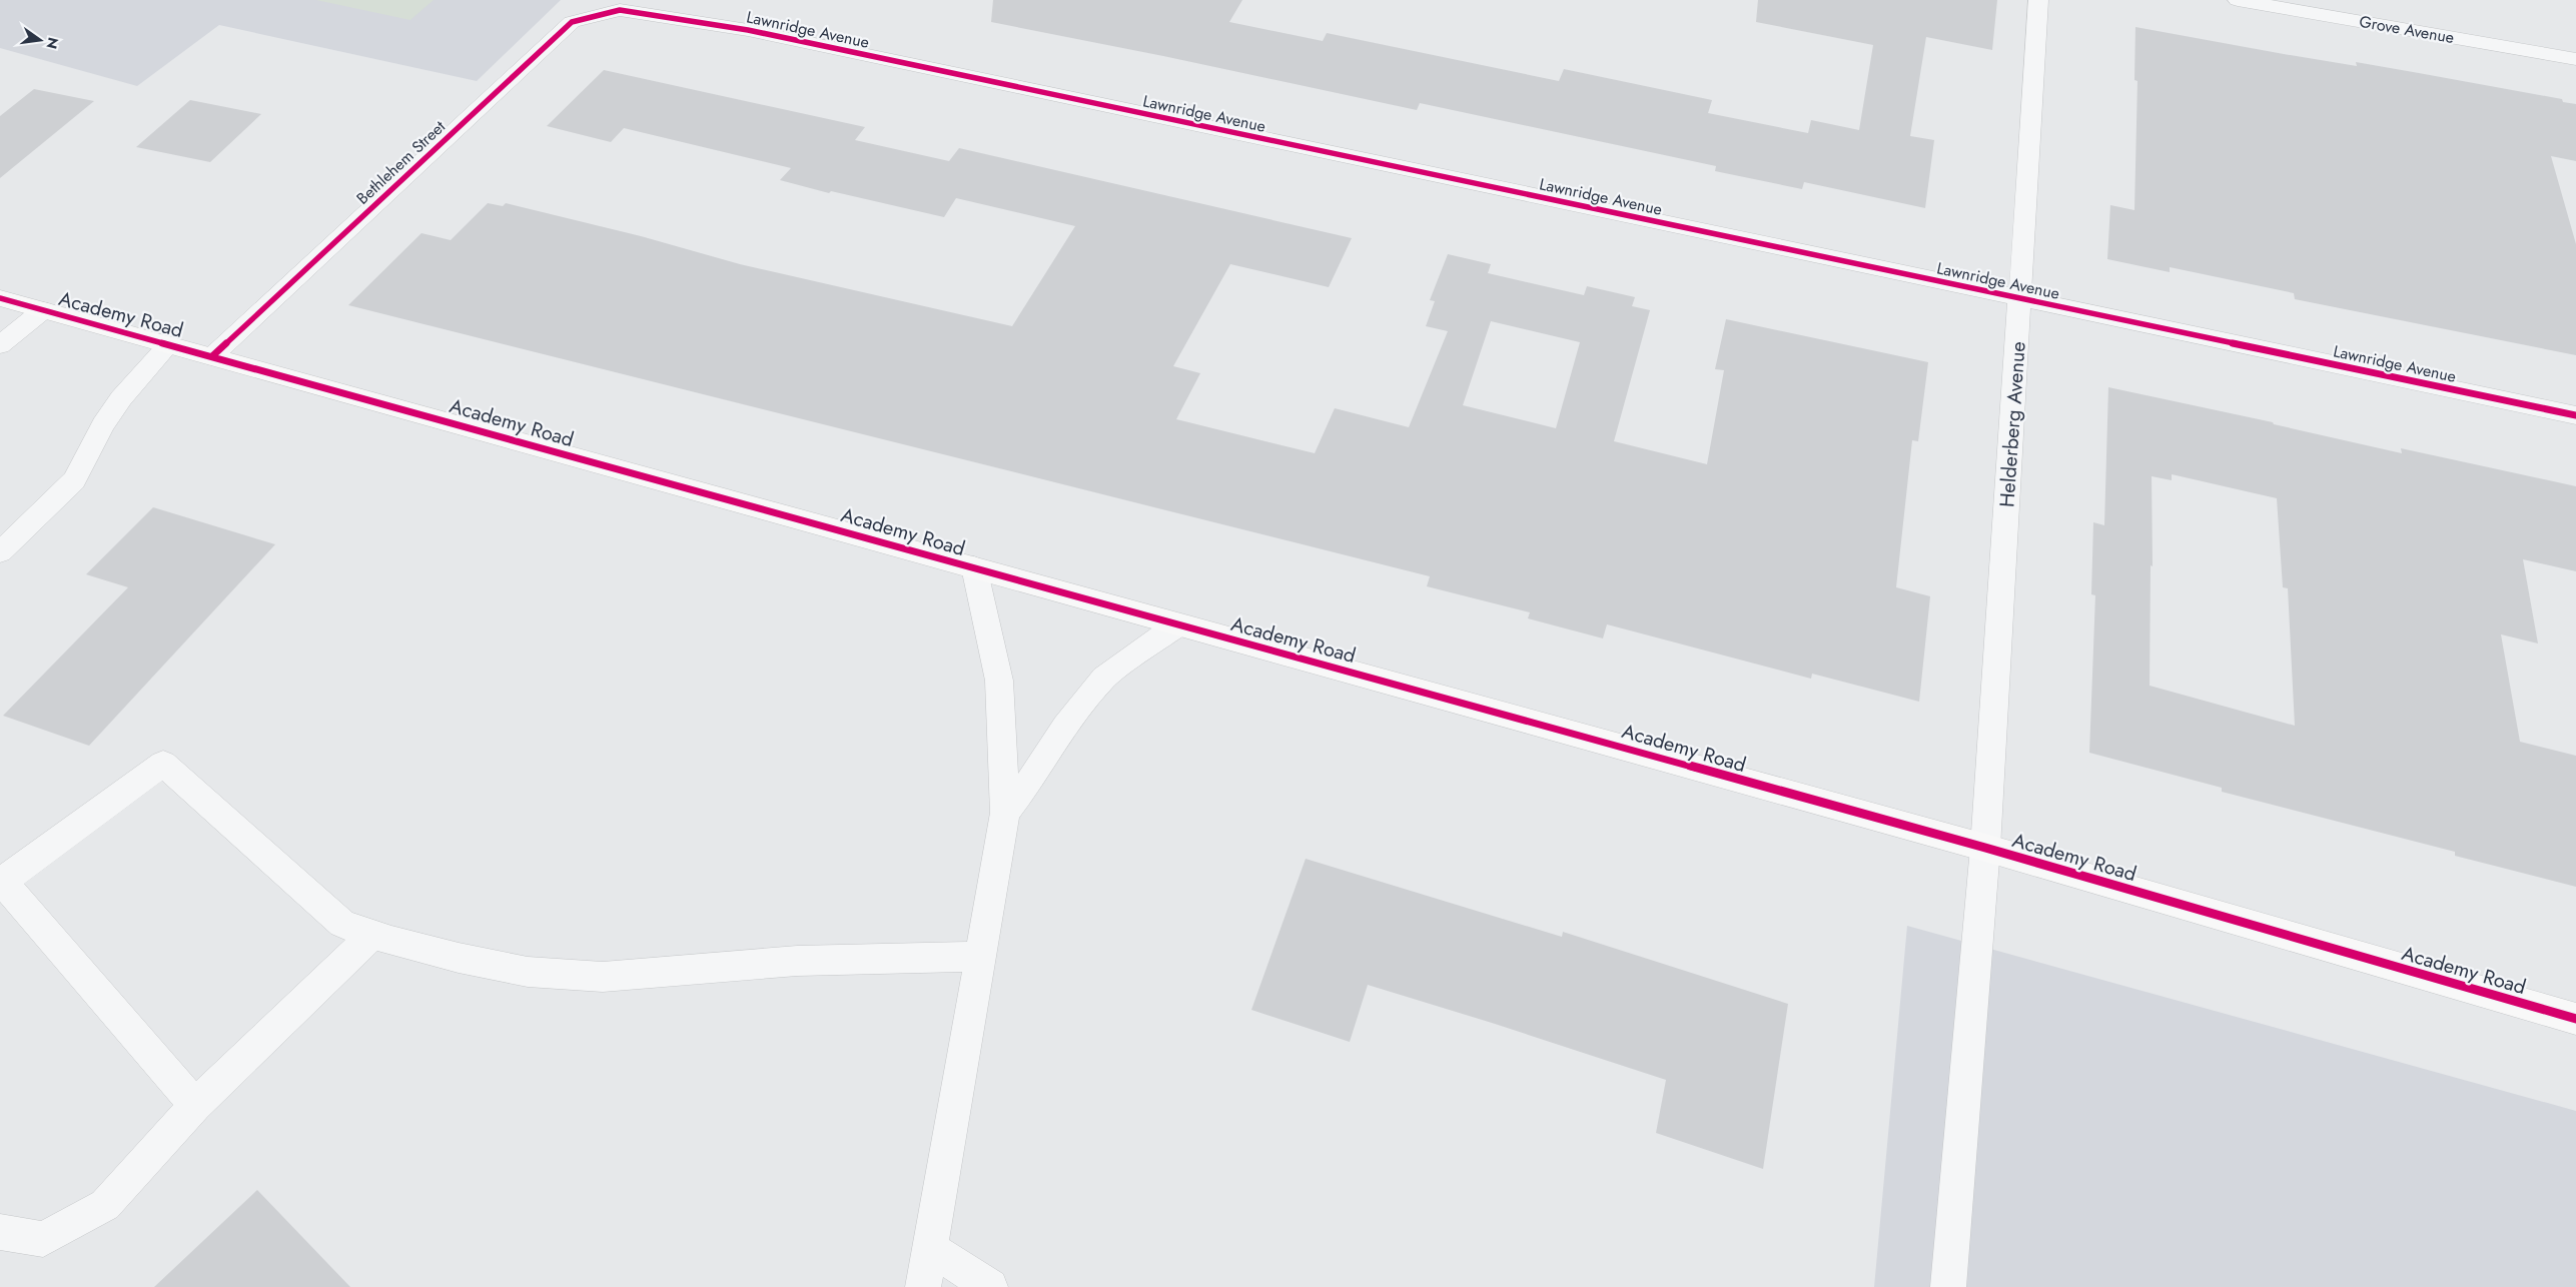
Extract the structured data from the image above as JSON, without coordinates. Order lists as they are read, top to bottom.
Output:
{
  "streets": {
    "street": [
      "Lawnridge Avenue",
      "Grove Avenue",
      "Bethlehem Street",
      "Academy Road",
      "Helderberg Avenue"
    ]
  },
  "crossings": [
    ["Lawnridge Avenue", "Bethlehem Street"],
    ["Lawnridge Avenue", "Helderberg Avenue"],
    ["Bethlehem Street", "Academy Road"],
    ["Academy Road", "Helderberg Avenue"]
  ],
  "north": "right"
}
